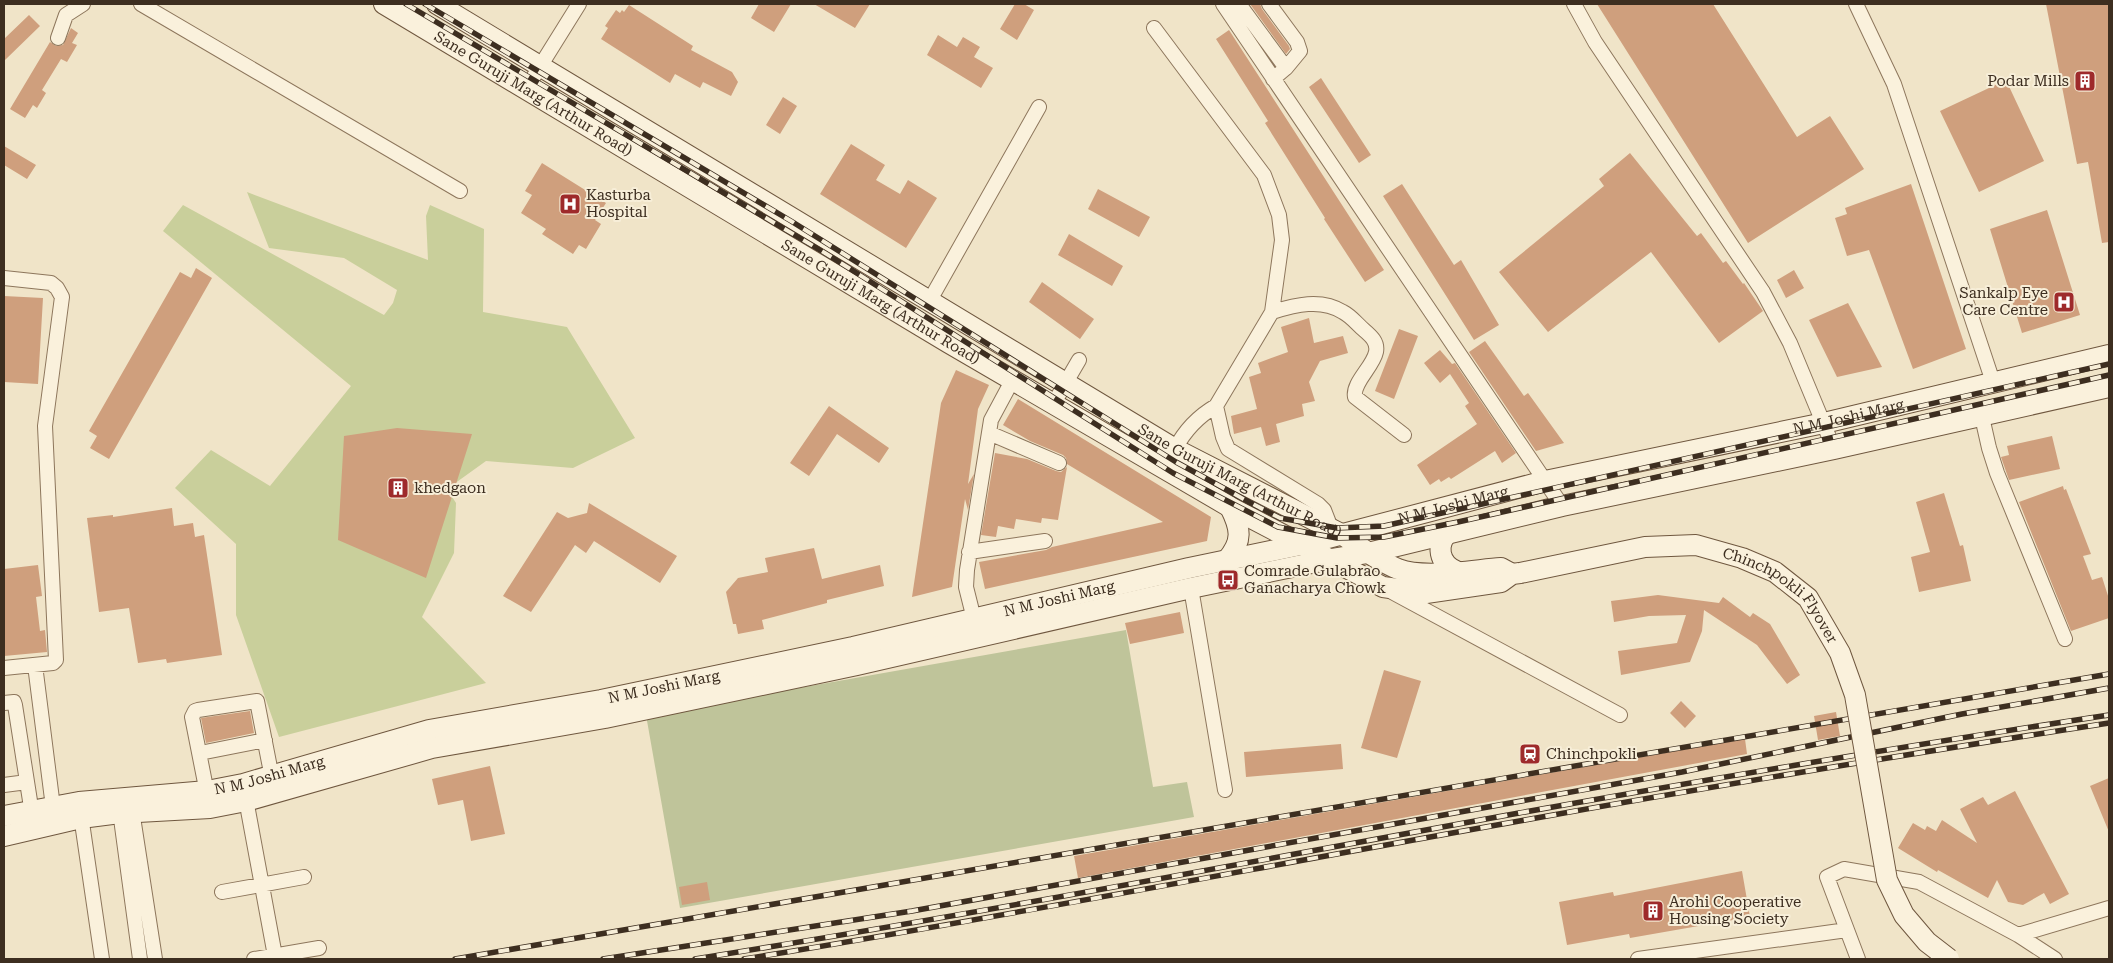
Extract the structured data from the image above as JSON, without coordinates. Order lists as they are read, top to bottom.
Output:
{
  "streets": {
    "main road": ["Sane Guruji Marg (Arthur Road)", "N M Joshi Marg", "Chinchpokli Flyover"]
  },
  "crossings": [
    ["Sane Guruji Marg (Arthur Road)", "N M Joshi Marg"],
    ["Sane Guruji Marg (Arthur Road)", "Chinchpokli Flyover"]
  ],
  "places": {
    "building": ["Podar Mills", "khedgaon", "Arohi Cooperative Housing Society"],
    "hospital": ["Kasturba Hospital", "Sankalp Eye Care Centre"],
    "bus stop": ["Comrade Gulabrao Ganacharya Chowk"],
    "station": ["Chinchpokli"]
  }
}
